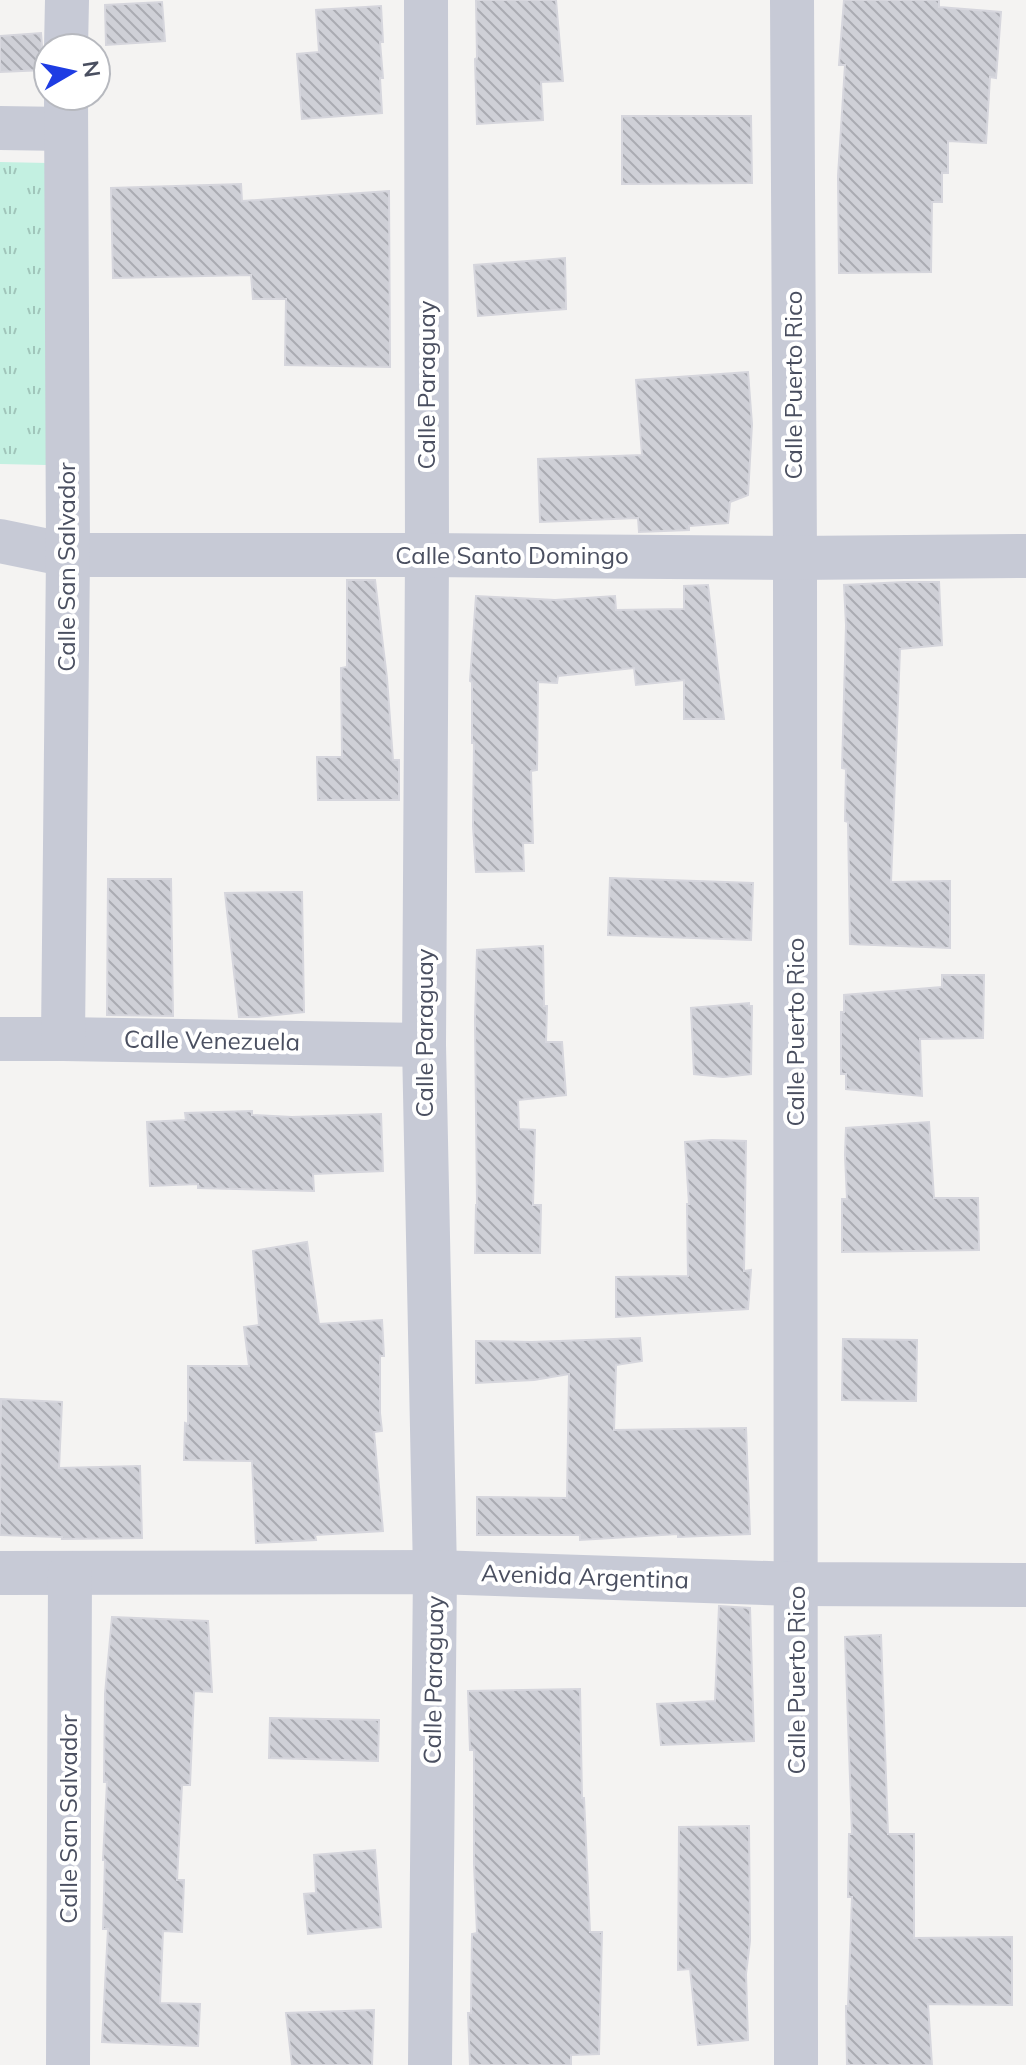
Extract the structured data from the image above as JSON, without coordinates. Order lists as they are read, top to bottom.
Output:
{
  "streets": {
    "street": [
      "Calle Paraguay",
      "Calle Puerto Rico",
      "Calle Santo Domingo",
      "Calle San Salvador",
      "Calle Venezuela",
      "Avenida Argentina"
    ]
  },
  "crossings": [
    ["Calle Paraguay", "Calle Santo Domingo"],
    ["Calle Paraguay", "Calle Venezuela"],
    ["Calle Paraguay", "Avenida Argentina"],
    ["Calle Puerto Rico", "Calle Santo Domingo"],
    ["Calle Puerto Rico", "Avenida Argentina"],
    ["Calle Santo Domingo", "Calle San Salvador"],
    ["Calle San Salvador", "Calle Venezuela"],
    ["Calle San Salvador", "Avenida Argentina"]
  ],
  "north": "right"
}
